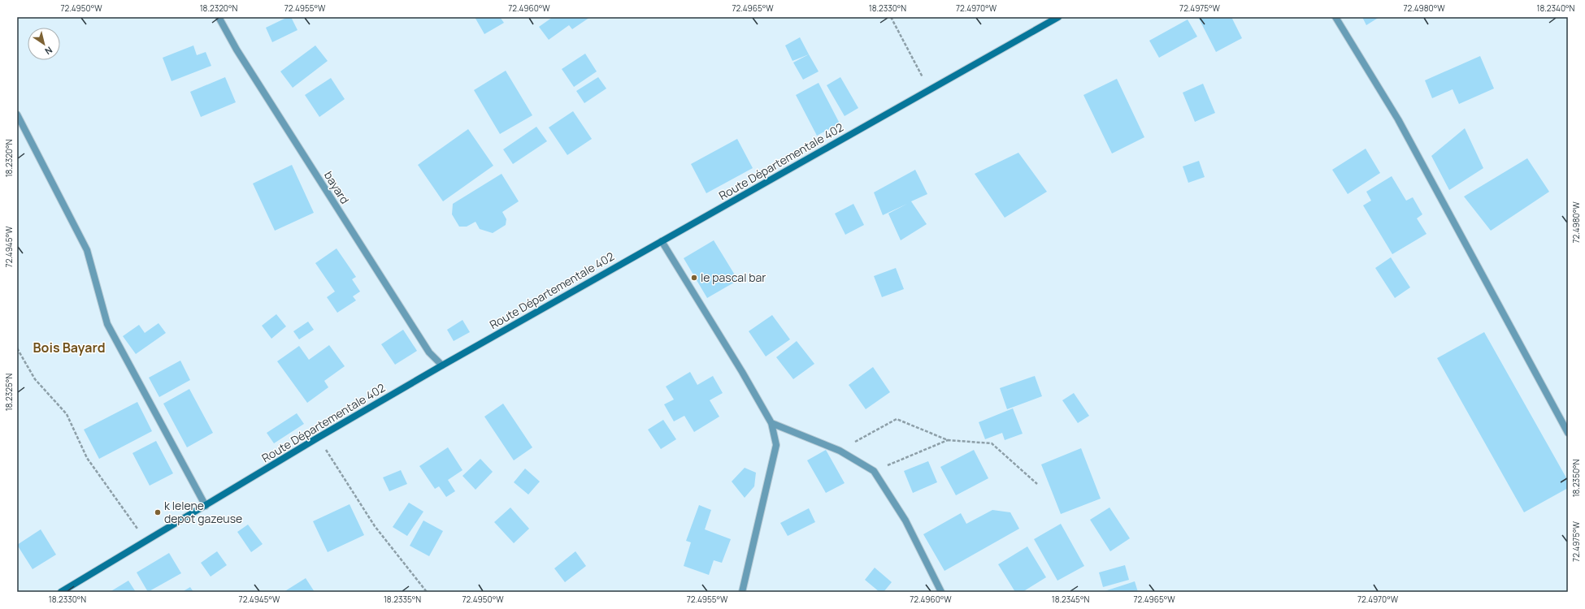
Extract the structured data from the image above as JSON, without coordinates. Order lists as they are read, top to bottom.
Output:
{
  "streets": {
    "main road": ["Route Départementale 402"],
    "street": ["bayard"]
  },
  "crossings": [
    ["Route Départementale 402", "bayard"]
  ],
  "districts": ["Bois Bayard"],
  "places": ["le pascal bar", "k lelene depot gazeuse"],
  "north": "bottom right",
  "coordinates": [
    "72.4950°W",
    "18.2320°N",
    "72.4955°W",
    "72.4960°W",
    "72.4965°W",
    "18.2330°N",
    "72.4970°W",
    "72.4975°W",
    "72.4980°W",
    "18.2340°N",
    "72.4945°W",
    "18.2325°N",
    "18.2350°N",
    "18.2335°N",
    "18.2345°N"
  ]
}
